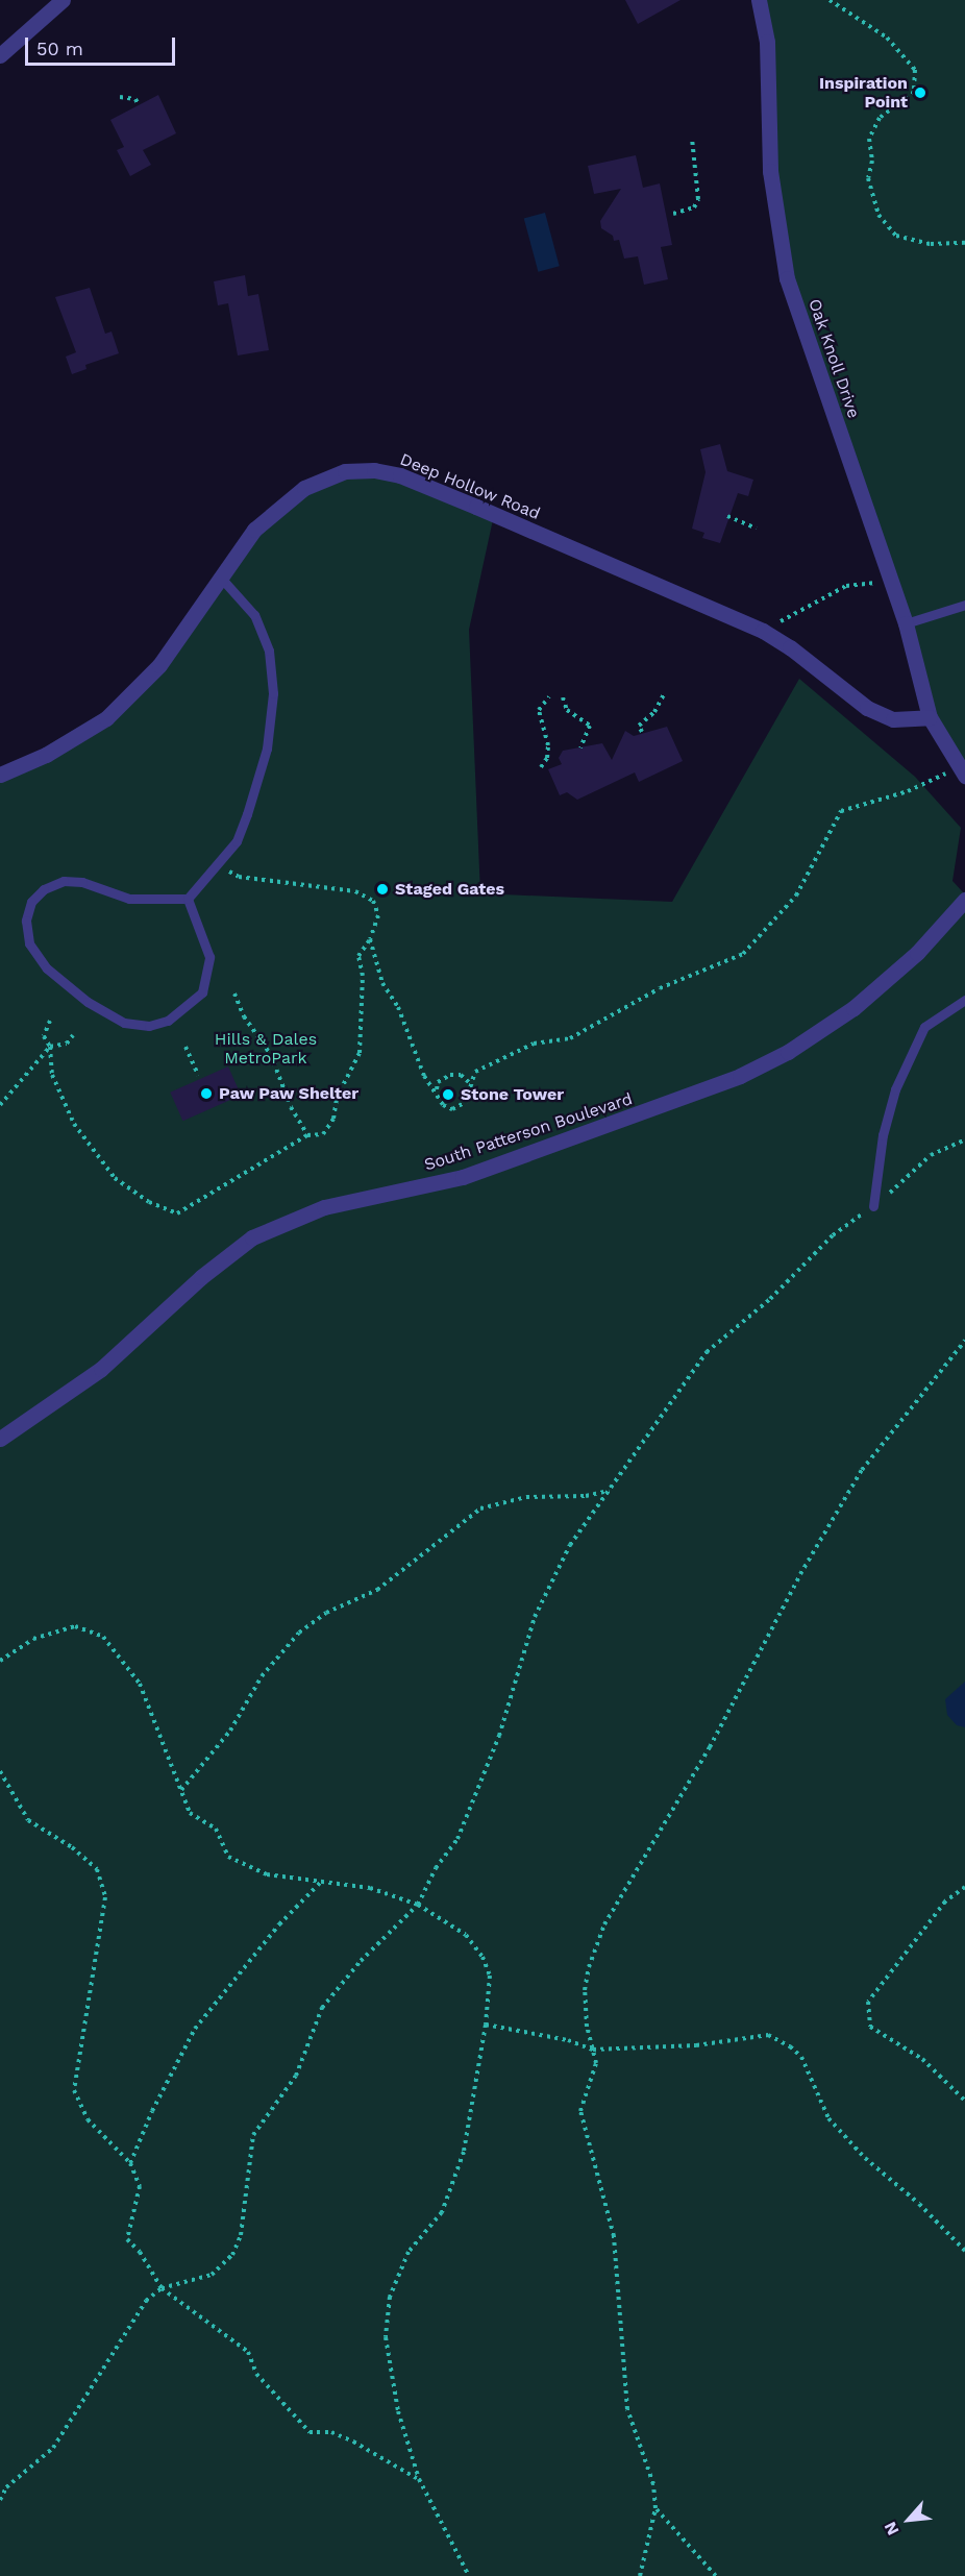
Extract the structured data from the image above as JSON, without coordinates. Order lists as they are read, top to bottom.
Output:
{
  "streets": {
    "street": ["Oak Knoll Drive", "Deep Hollow Road", "South Patterson Boulevard"]
  },
  "crossings": [
    ["Oak Knoll Drive", "Deep Hollow Road"]
  ],
  "parks": ["Hills & Dales MetroPark"],
  "places": [
    "Inspiration Point",
    "Staged Gates",
    "Paw Paw Shelter",
    "Stone Tower"
  ],
  "scale_bar": "50 m",
  "north": "bottom left"
}
